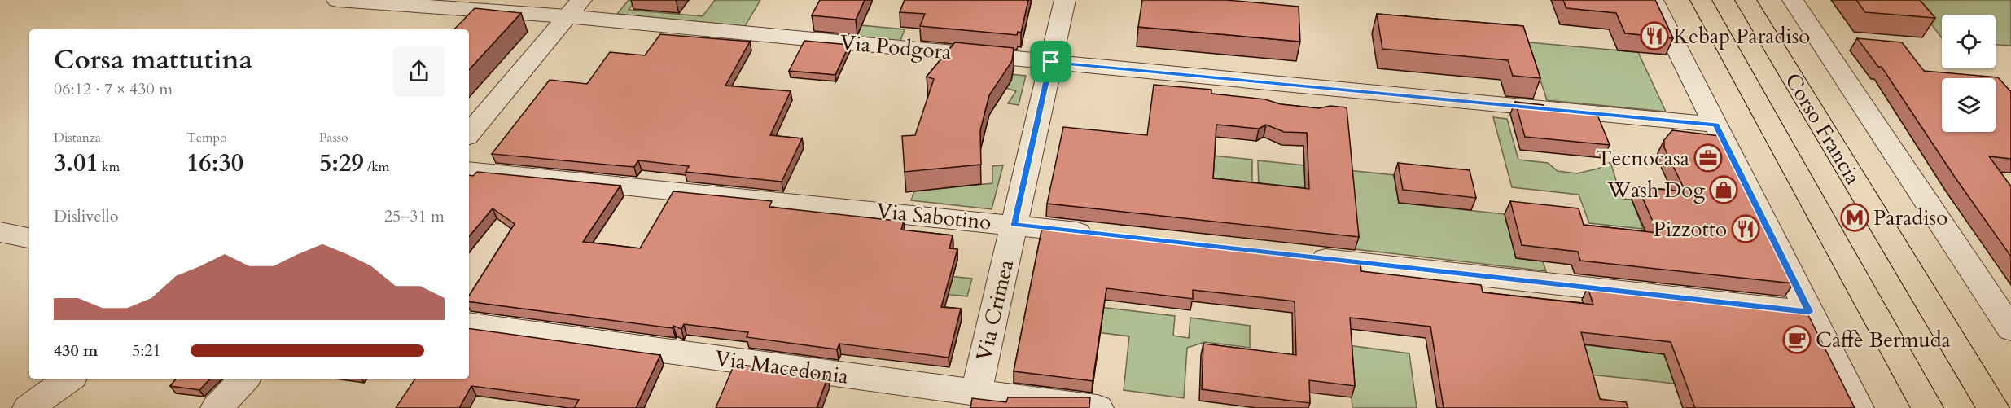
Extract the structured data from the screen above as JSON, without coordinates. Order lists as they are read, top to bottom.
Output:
{
  "streets": {
    "main road": ["Corso Francia"],
    "street": [
      "Via Podgora",
      "Via Sabotino",
      "Via Crimea",
      "Via Macedonia"
    ]
  },
  "crossings": [
    ["Via Podgora", "Via Crimea"],
    ["Via Sabotino", "Via Crimea"],
    ["Via Crimea", "Via Macedonia"]
  ],
  "places": {
    "restaurant": ["Kebap Paradiso", "Pizzotto"],
    "office": ["Tecnocasa"],
    "shop": ["Wash Dog"],
    "metro station": ["Paradiso"],
    "cafe": ["Caffè Bermuda"]
  },
  "page": {
    "heading": ["Corsa mattutina", "06:12 · 7 × 430 m"],
    "stats": [
      ["Distanza", "3.01 km"],
      ["Tempo", "16:30"],
      ["Passo", "5:29 /km"]
    ],
    "chart": ["Dislivello", "25–31 m"],
    "list": [
      {
        "name": "430 m",
        "note": "5:21"
      }
    ]
  }
}
